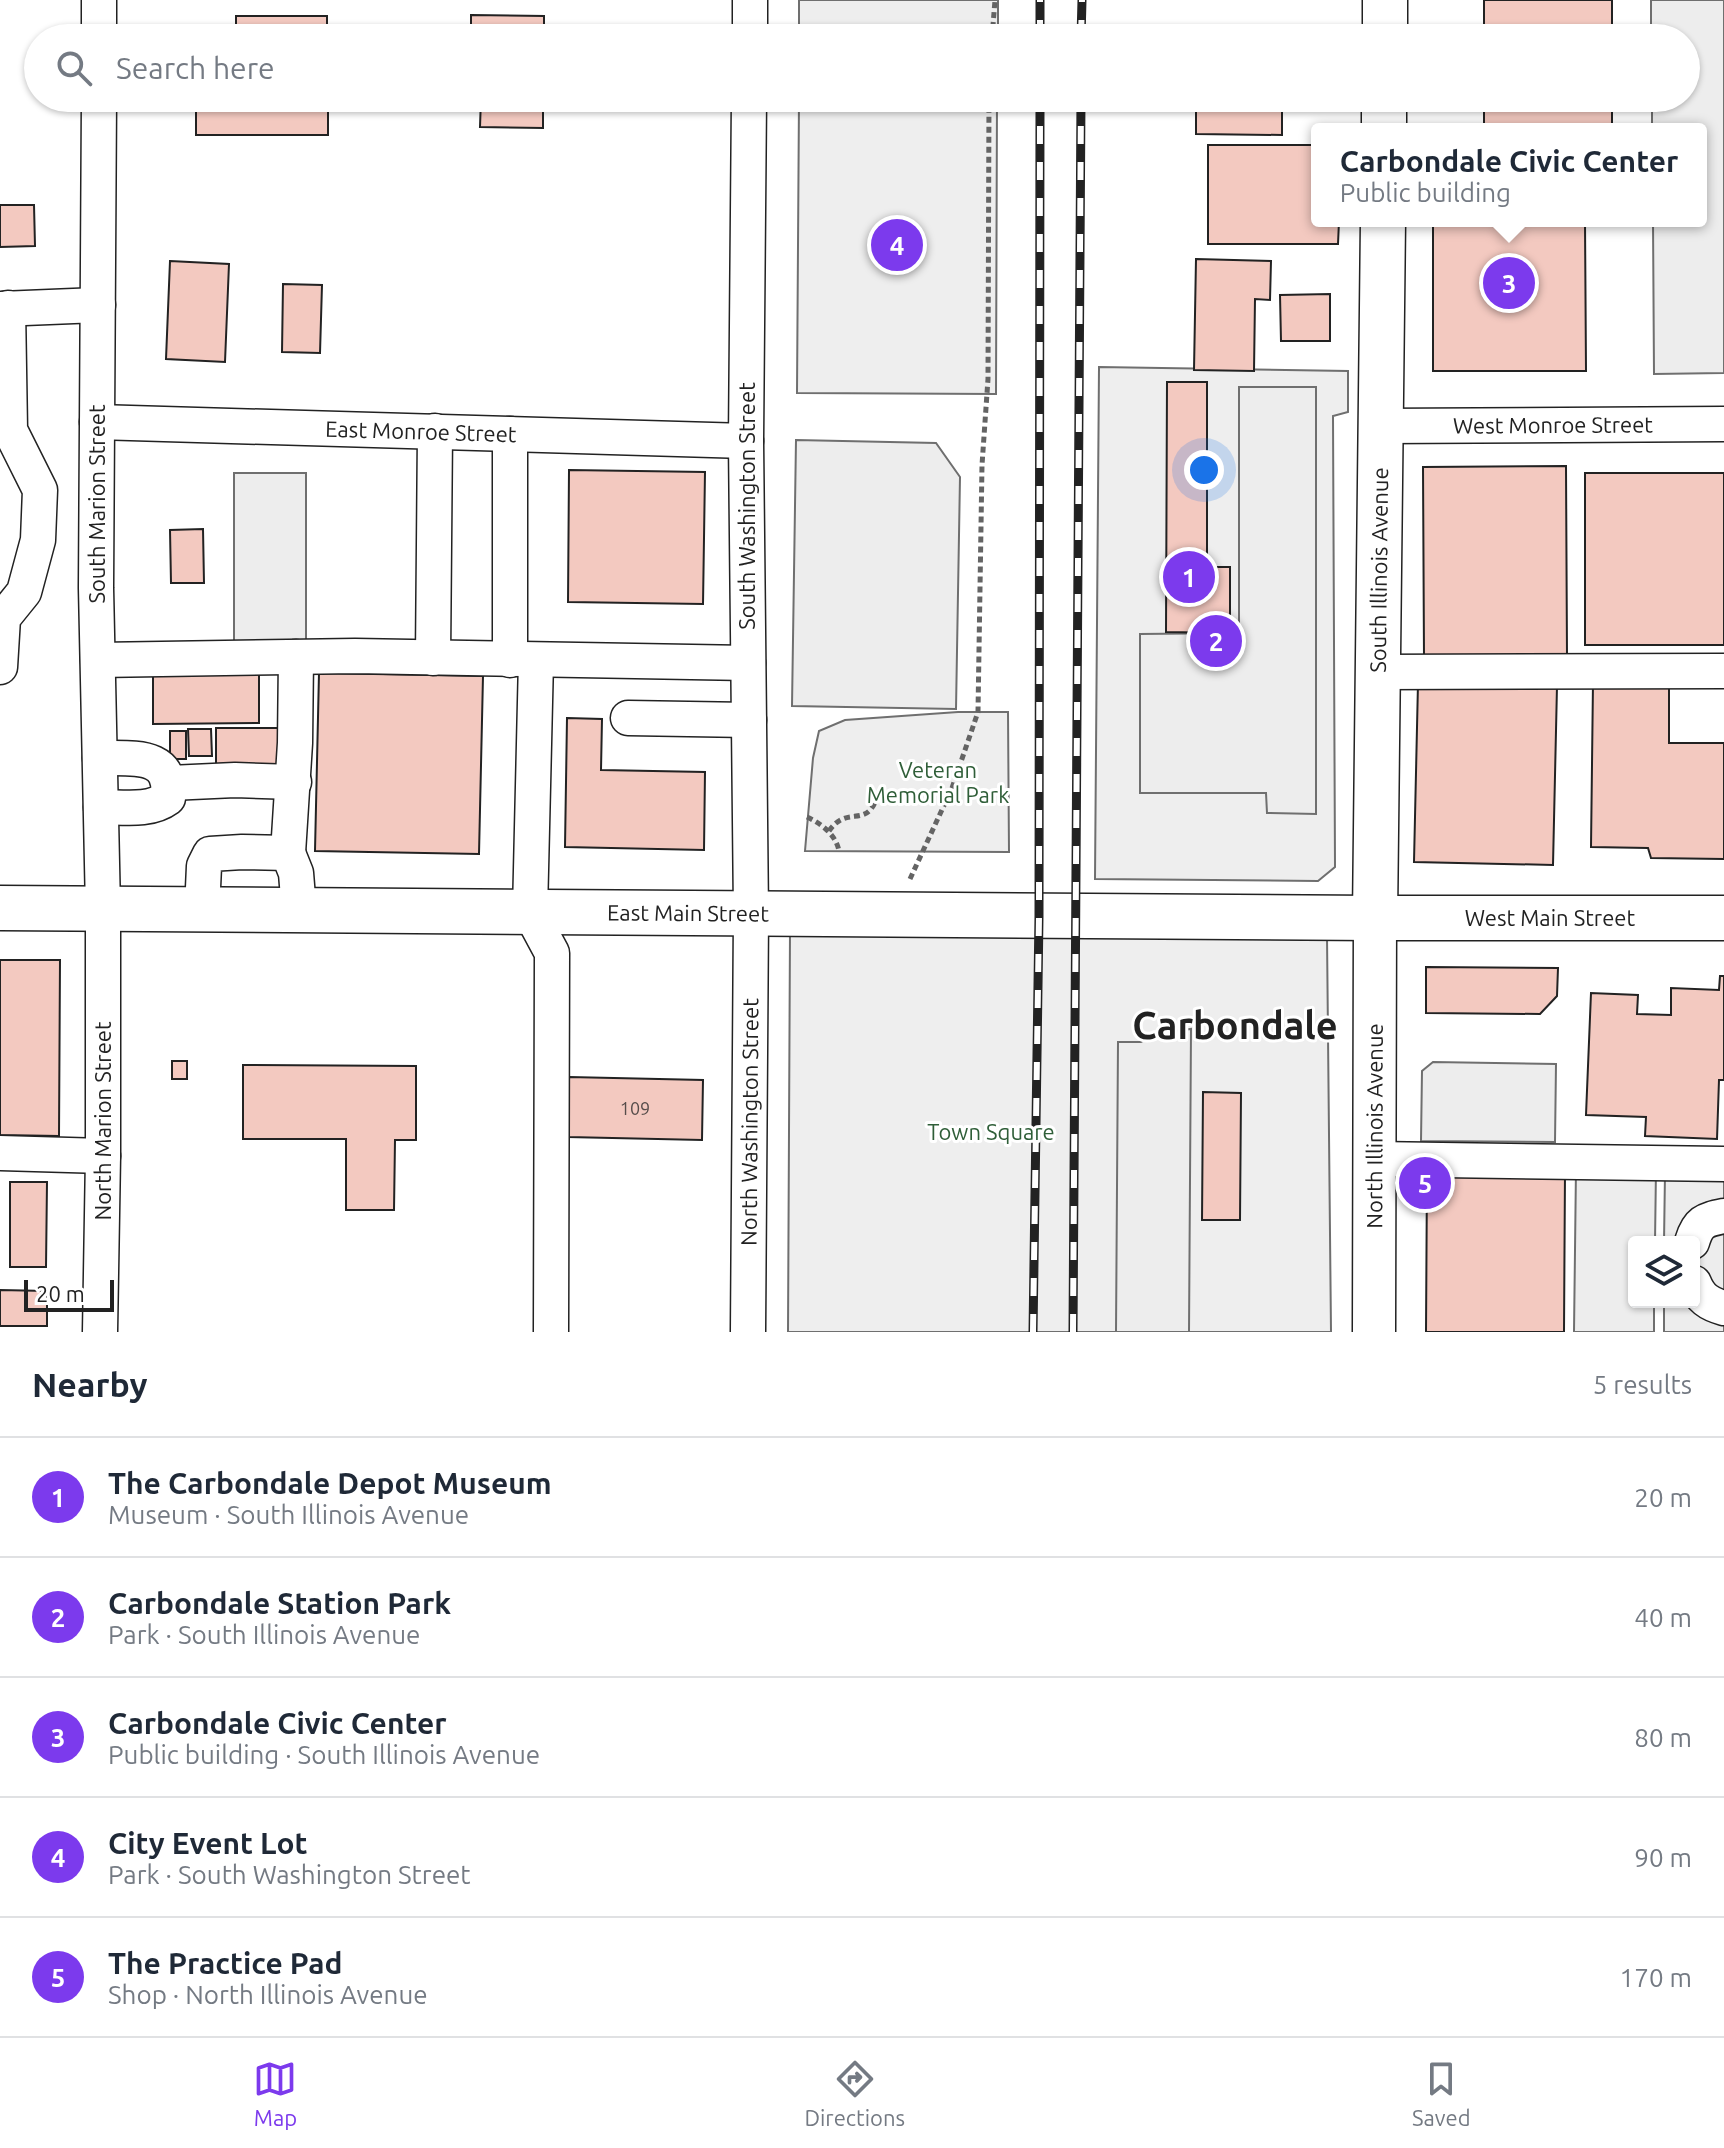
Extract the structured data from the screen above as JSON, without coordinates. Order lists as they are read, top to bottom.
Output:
{
  "streets": {
    "highway": ["South Illinois Avenue", "East Main Street", "West Main Street"],
    "main road": ["North Illinois Avenue"],
    "street": [
      "West Monroe Street",
      "East Monroe Street",
      "South Marion Street",
      "South Washington Street",
      "North Marion Street",
      "North Washington Street"
    ]
  },
  "crossings": [
    ["West Monroe Street", "South Illinois Avenue"],
    ["East Monroe Street", "South Marion Street"],
    ["East Monroe Street", "South Washington Street"],
    ["South Marion Street", "East Main Street"],
    ["South Marion Street", "North Marion Street"],
    ["South Washington Street", "East Main Street"],
    ["South Washington Street", "North Washington Street"],
    ["South Illinois Avenue", "East Main Street"],
    ["South Illinois Avenue", "West Main Street"],
    ["South Illinois Avenue", "North Illinois Avenue"],
    ["East Main Street", "West Main Street"],
    ["East Main Street", "North Marion Street"],
    ["East Main Street", "North Washington Street"],
    ["East Main Street", "North Illinois Avenue"],
    ["West Main Street", "North Illinois Avenue"]
  ],
  "districts": ["Carbondale"],
  "parks": ["Veteran Memorial Park", "Town Square"],
  "house_numbers": ["109"],
  "scale_bar": "20 m",
  "page": {
    "search": "Search here",
    "popup": ["Carbondale Civic Center", "Public building"],
    "pins": [
      "4",
      "3",
      "1",
      "2",
      "5"
    ],
    "scale": "20 m",
    "heading": ["Nearby", "5 results"],
    "list": [
      {
        "mark": "1",
        "name": "The Carbondale Depot Museum",
        "note": "Museum · South Illinois Avenue",
        "value": "20 m"
      },
      {
        "mark": "2",
        "name": "Carbondale Station Park",
        "note": "Park · South Illinois Avenue",
        "value": "40 m"
      },
      {
        "mark": "3",
        "name": "Carbondale Civic Center",
        "note": "Public building · South Illinois Avenue",
        "value": "80 m"
      },
      {
        "mark": "4",
        "name": "City Event Lot",
        "note": "Park · South Washington Street",
        "value": "90 m"
      },
      {
        "mark": "5",
        "name": "The Practice Pad",
        "note": "Shop · North Illinois Avenue",
        "value": "170 m"
      }
    ],
    "nav": ["Map", "Directions", "Saved"]
  }
}
